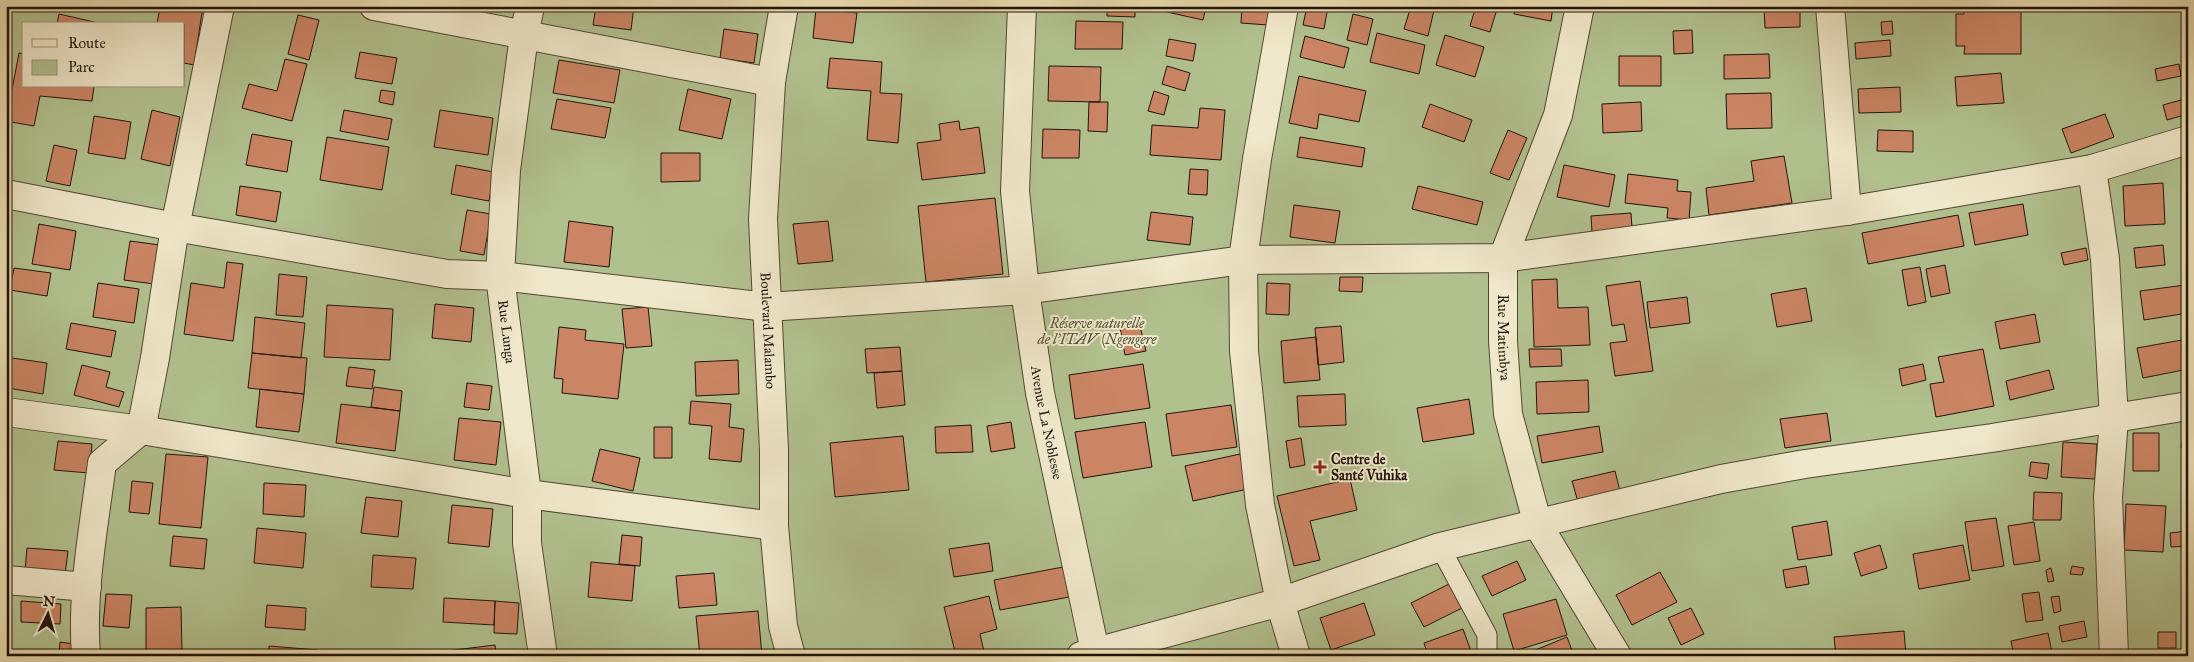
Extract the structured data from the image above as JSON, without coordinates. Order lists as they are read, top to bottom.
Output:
{
  "streets": {
    "street": [
      "Rue Lunga",
      "Boulevard Malambo",
      "Rue Matimbya",
      "Avenue La Noblesse"
    ]
  },
  "parks": ["Réserve naturelle de l'ITAV (Ngengere"],
  "places": {
    "health": ["Centre de Santé Vuhika"]
  },
  "legend": ["Route", "Parc"],
  "north": "top"
}
